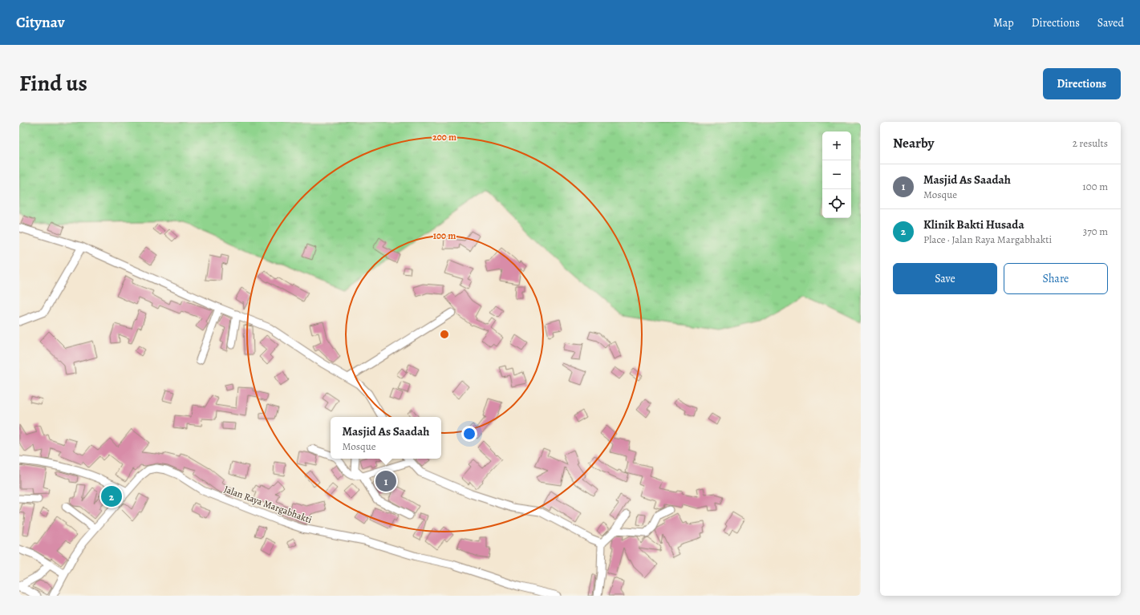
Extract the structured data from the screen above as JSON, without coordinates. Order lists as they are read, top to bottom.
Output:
{
  "streets": {
    "street": ["Jalan Raya Margabhakti"]
  },
  "page": {
    "header": "Citynav",
    "nav": ["Map", "Directions", "Saved"],
    "title": "Find us",
    "buttons": [
      "Directions",
      ["Save", "Share"]
    ],
    "heading": ["Nearby", "2 results"],
    "map_buttons": ["+", "−"],
    "list": [
      {
        "mark": "1",
        "name": "Masjid As Saadah",
        "note": "Mosque",
        "value": "100 m"
      },
      {
        "mark": "2",
        "name": "Klinik Bakti Husada",
        "note": "Place · Jalan Raya Margabhakti",
        "value": "370 m"
      }
    ],
    "popup": ["Masjid As Saadah", "Mosque"],
    "pins": ["1", "2"]
  },
  "rings": ["200 m", "100 m"]
}
